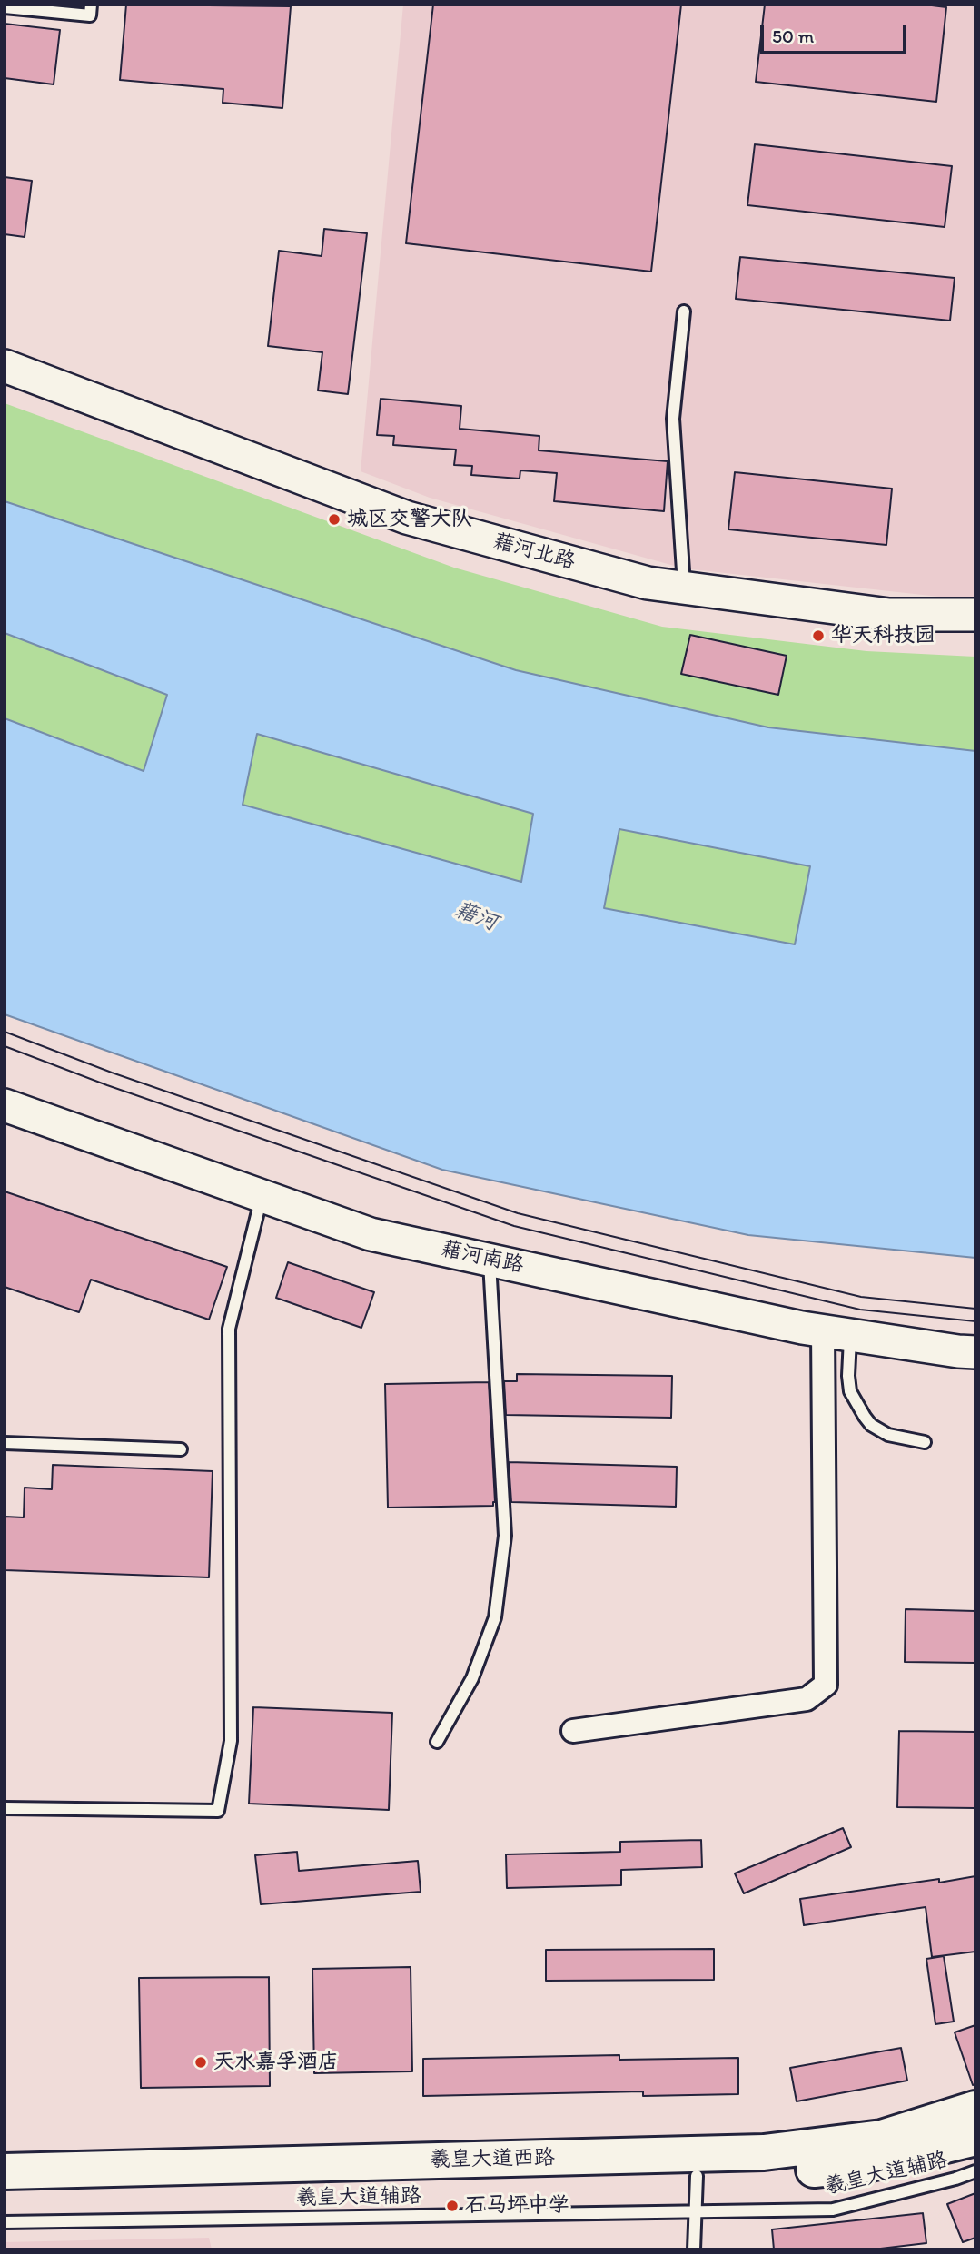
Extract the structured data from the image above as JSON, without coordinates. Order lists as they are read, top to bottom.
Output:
{
  "streets": {
    "main road": ["藉河北路", "藉河南路", "羲皇大道西路"],
    "lane": ["羲皇大道辅路"]
  },
  "water": ["藉河"],
  "places": [
    "城区交警大队",
    "华天科技园",
    "天水嘉孚酒店",
    "石马坪中学"
  ],
  "scale_bar": "50 m"
}
